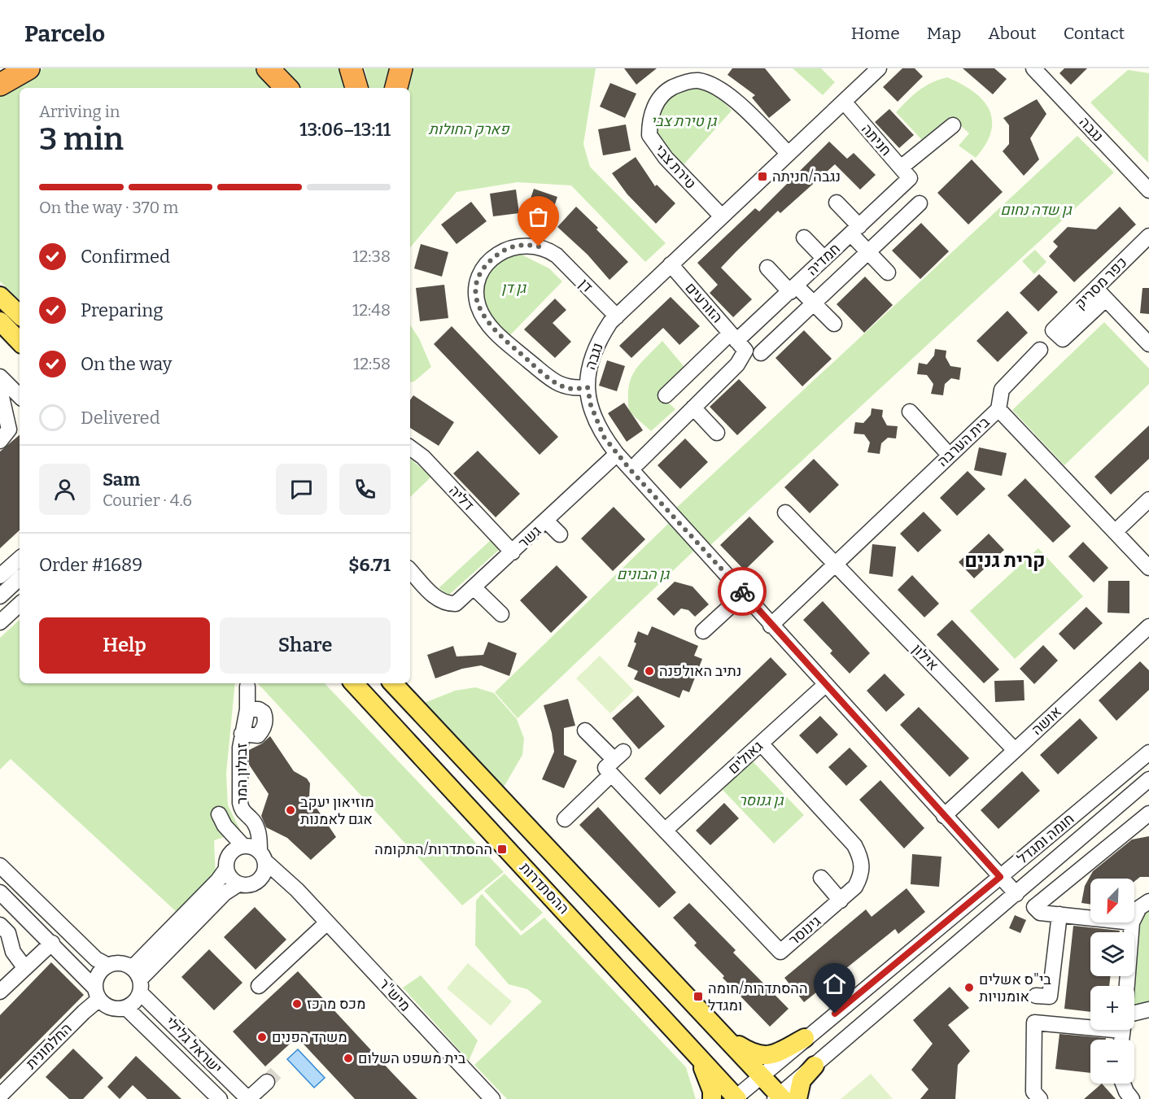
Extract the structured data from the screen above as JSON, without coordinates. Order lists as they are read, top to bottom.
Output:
{
  "streets": {
    "main road": ["ההסתדרות"],
    "street": [
      "נגבה",
      "חניתה",
      "טירת צבי",
      "חמדיה",
      "כפר מסריק",
      "דן",
      "הזורעים",
      "בית הערבה",
      "דליה",
      "גשר",
      "אילון",
      "אושה",
      "גאולים",
      "זבולון המר",
      "חומה ומגדל",
      "גינוסר",
      "מיש\"ר",
      "ישראל גלילי",
      "החלמונית"
    ]
  },
  "crossings": [
    ["נגבה", "חניתה"],
    ["נגבה", "טירת צבי"],
    ["נגבה", "דן"],
    ["נגבה", "הזורעים"],
    ["נגבה", "בית הערבה"],
    ["נגבה", "גשר"],
    ["נגבה", "אושה"],
    ["נגבה", "גאולים"],
    ["נגבה", "חומה ומגדל"],
    ["חניתה", "חמדיה"],
    ["חמדיה", "הזורעים"],
    ["בית הערבה", "אילון"],
    ["דליה", "גשר"],
    ["אילון", "אושה"],
    ["גאולים", "גינוסר"],
    ["זבולון המר", "מיש\"ר"],
    ["חומה ומגדל", "ההסתדרות"],
    ["ישראל גלילי", "החלמונית"]
  ],
  "districts": ["קרית גנים"],
  "parks": [
    "גן טירת צבי",
    "פארק החולות",
    "גן שדה נחום",
    "גן דן",
    "גן הבונים",
    "גן גנוסר"
  ],
  "places": {
    "transit": ["נגבה/חניתה", "ההסתדרות/התקומה", "ההסתדרות/חומה ומגדל"],
    "other": [
      "נתיב האולפנה",
      "מוזיאון יעקב אגם לאמנות",
      "בי\"ס אשלים אומנויות",
      "מכס מרכז",
      "משרד הפנים",
      "בית משפט השלום"
    ]
  },
  "north": "bottom left",
  "page": {
    "header": "Parcelo",
    "nav": [
      "Home",
      "Map",
      "About",
      "Contact"
    ],
    "heading": ["3 min", "Arriving in", "13:06–13:11"],
    "panel": [
      "Sam",
      "Courier · 4.6",
      "Order #1689",
      "$6.71"
    ],
    "bar": "On the way · 370 m",
    "list": [
      ["Confirmed", "12:38"],
      ["Preparing", "12:48"],
      ["On the way", "12:58"],
      "Delivered"
    ],
    "buttons": ["Help", "Share"],
    "map_buttons": ["+", "−"]
  }
}
